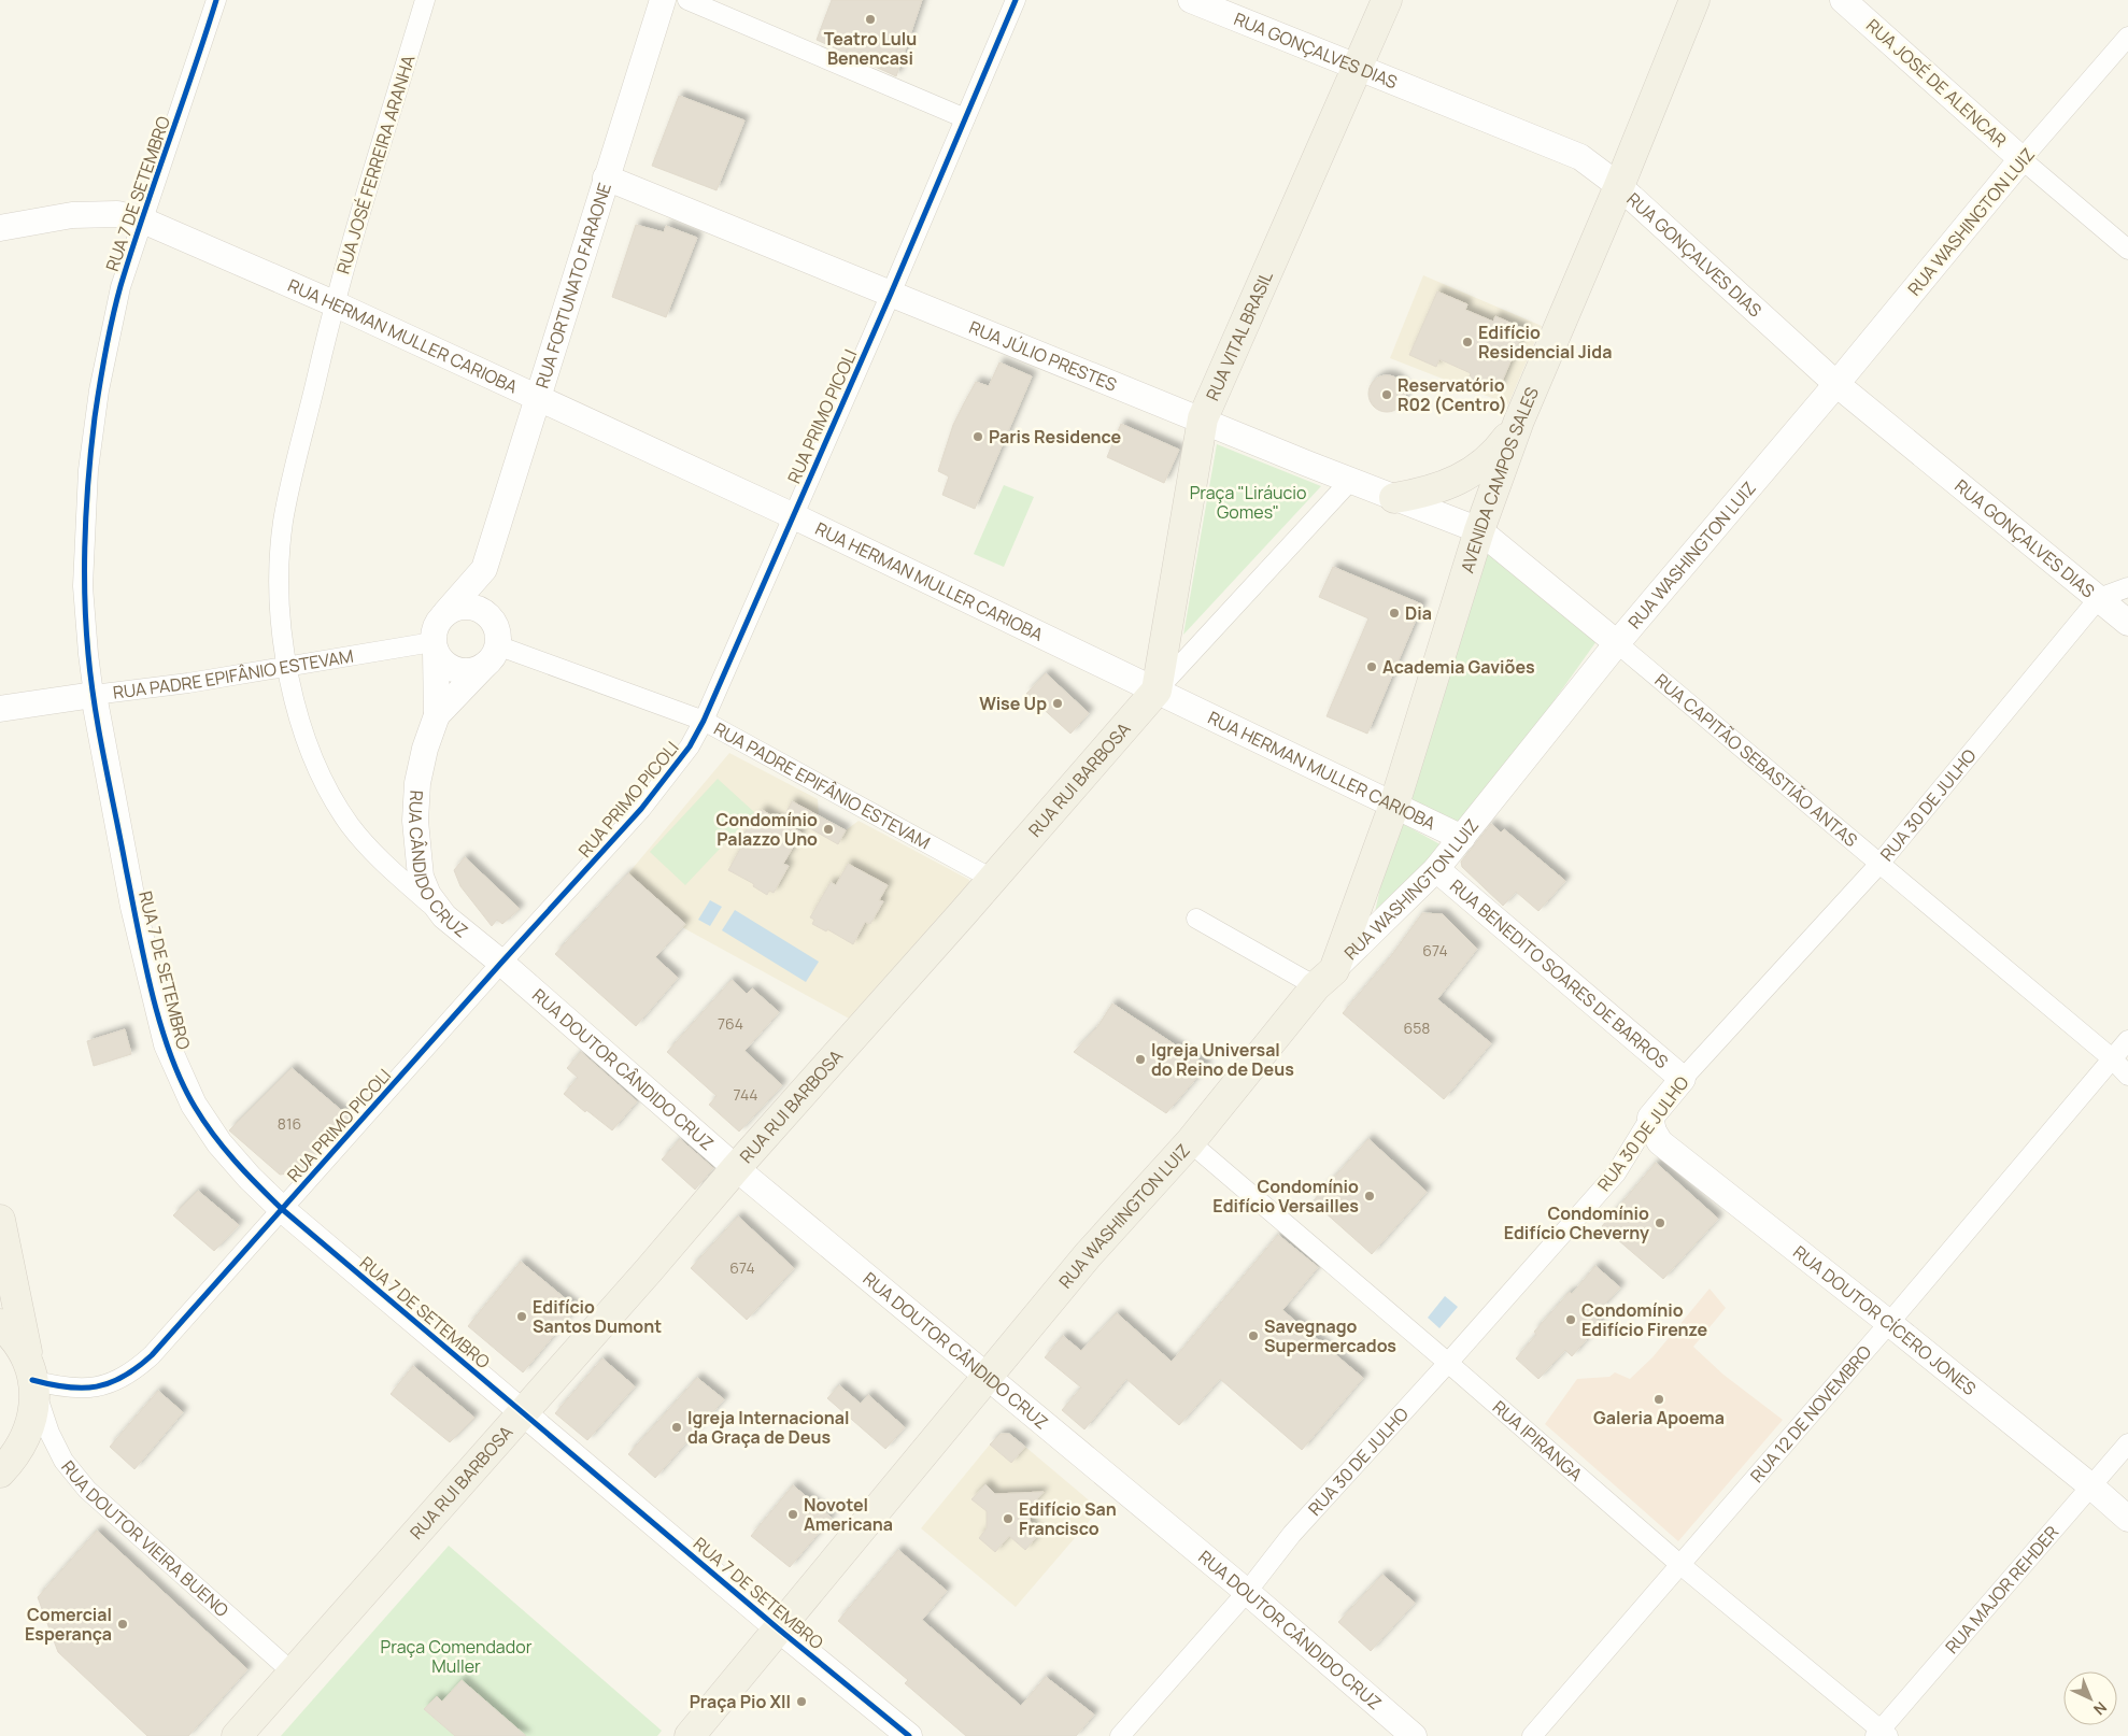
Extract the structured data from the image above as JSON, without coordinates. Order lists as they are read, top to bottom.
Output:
{
  "streets": {
    "main road": [
      "RUA GONÇALVES DIAS",
      "RUA JOSÉ DE ALENCAR",
      "RUA 7 DE SETEMBRO",
      "RUA WASHINGTON LUIZ",
      "RUA FORTUNATO FARAONE",
      "RUA VITAL BRASIL",
      "RUA HERMAN MULLER CARIOBA",
      "RUA JÚLIO PRESTES",
      "AVENIDA CAMPOS SALES",
      "RUA PADRE EPIFÂNIO ESTEVAM",
      "RUA CAPITÃO SEBASTIÃO ANTAS",
      "RUA RUI BARBOSA",
      "RUA 30 DE JULHO",
      "RUA CÂNDIDO CRUZ",
      "RUA BENEDITO SOARES DE BARROS",
      "RUA DOUTOR CÂNDIDO CRUZ",
      "RUA DOUTOR CÍCERO JONES"
    ],
    "street": [
      "RUA JOSÉ FERREIRA ARANHA",
      "RUA PRIMO PICOLI",
      "RUA 12 DE NOVEMBRO",
      "RUA IPIRANGA",
      "RUA DOUTOR VIEIRA BUENO",
      "RUA MAJOR REHDER"
    ]
  },
  "crossings": [
    ["RUA GONÇALVES DIAS", "RUA WASHINGTON LUIZ"],
    ["RUA GONÇALVES DIAS", "RUA VITAL BRASIL"],
    ["RUA GONÇALVES DIAS", "AVENIDA CAMPOS SALES"],
    ["RUA GONÇALVES DIAS", "RUA 30 DE JULHO"],
    ["RUA JOSÉ DE ALENCAR", "RUA WASHINGTON LUIZ"],
    ["RUA JOSÉ FERREIRA ARANHA", "RUA HERMAN MULLER CARIOBA"],
    ["RUA JOSÉ FERREIRA ARANHA", "RUA PADRE EPIFÂNIO ESTEVAM"],
    ["RUA JOSÉ FERREIRA ARANHA", "RUA CÂNDIDO CRUZ"],
    ["RUA 7 DE SETEMBRO", "RUA WASHINGTON LUIZ"],
    ["RUA 7 DE SETEMBRO", "RUA HERMAN MULLER CARIOBA"],
    ["RUA 7 DE SETEMBRO", "RUA PRIMO PICOLI"],
    ["RUA 7 DE SETEMBRO", "RUA PADRE EPIFÂNIO ESTEVAM"],
    ["RUA 7 DE SETEMBRO", "RUA RUI BARBOSA"],
    ["RUA WASHINGTON LUIZ", "RUA HERMAN MULLER CARIOBA"],
    ["RUA WASHINGTON LUIZ", "AVENIDA CAMPOS SALES"],
    ["RUA WASHINGTON LUIZ", "RUA CAPITÃO SEBASTIÃO ANTAS"],
    ["RUA WASHINGTON LUIZ", "RUA BENEDITO SOARES DE BARROS"],
    ["RUA WASHINGTON LUIZ", "RUA DOUTOR CÂNDIDO CRUZ"],
    ["RUA WASHINGTON LUIZ", "RUA IPIRANGA"],
    ["RUA FORTUNATO FARAONE", "RUA HERMAN MULLER CARIOBA"],
    ["RUA FORTUNATO FARAONE", "RUA JÚLIO PRESTES"],
    ["RUA VITAL BRASIL", "RUA HERMAN MULLER CARIOBA"],
    ["RUA VITAL BRASIL", "RUA JÚLIO PRESTES"],
    ["RUA VITAL BRASIL", "RUA RUI BARBOSA"],
    ["RUA HERMAN MULLER CARIOBA", "RUA PRIMO PICOLI"],
    ["RUA HERMAN MULLER CARIOBA", "AVENIDA CAMPOS SALES"],
    ["RUA HERMAN MULLER CARIOBA", "RUA RUI BARBOSA"],
    ["RUA JÚLIO PRESTES", "RUA PRIMO PICOLI"],
    ["RUA JÚLIO PRESTES", "AVENIDA CAMPOS SALES"],
    ["RUA JÚLIO PRESTES", "RUA CAPITÃO SEBASTIÃO ANTAS"],
    ["RUA JÚLIO PRESTES", "RUA RUI BARBOSA"],
    ["RUA PRIMO PICOLI", "RUA PADRE EPIFÂNIO ESTEVAM"],
    ["RUA PRIMO PICOLI", "RUA CÂNDIDO CRUZ"],
    ["RUA PRIMO PICOLI", "RUA DOUTOR CÂNDIDO CRUZ"],
    ["RUA PRIMO PICOLI", "RUA DOUTOR VIEIRA BUENO"],
    ["AVENIDA CAMPOS SALES", "RUA CAPITÃO SEBASTIÃO ANTAS"],
    ["RUA PADRE EPIFÂNIO ESTEVAM", "RUA RUI BARBOSA"],
    ["RUA CAPITÃO SEBASTIÃO ANTAS", "RUA 30 DE JULHO"],
    ["RUA CAPITÃO SEBASTIÃO ANTAS", "RUA 12 DE NOVEMBRO"],
    ["RUA RUI BARBOSA", "RUA DOUTOR CÂNDIDO CRUZ"],
    ["RUA RUI BARBOSA", "RUA DOUTOR VIEIRA BUENO"],
    ["RUA 30 DE JULHO", "RUA BENEDITO SOARES DE BARROS"],
    ["RUA 30 DE JULHO", "RUA DOUTOR CÂNDIDO CRUZ"],
    ["RUA 30 DE JULHO", "RUA DOUTOR CÍCERO JONES"],
    ["RUA 30 DE JULHO", "RUA IPIRANGA"],
    ["RUA CÂNDIDO CRUZ", "RUA DOUTOR CÂNDIDO CRUZ"],
    ["RUA DOUTOR CÍCERO JONES", "RUA 12 DE NOVEMBRO"],
    ["RUA DOUTOR CÍCERO JONES", "RUA MAJOR REHDER"],
    ["RUA 12 DE NOVEMBRO", "RUA IPIRANGA"],
    ["RUA IPIRANGA", "RUA MAJOR REHDER"]
  ],
  "parks": ["Praça \"Liráucio Gomes\"", "Praça Comendador Muller"],
  "places": [
    "Teatro Lulu Benencasi",
    "Edifício Residencial Jida",
    "Reservatório R02 (Centro)",
    "Paris Residence",
    "Dia",
    "Academia Gaviões",
    "Wise Up",
    "Condomínio Palazzo Uno",
    "Igreja Universal do Reino de Deus",
    "Condomínio Edifício Versailles",
    "Condomínio Edifício Cheverny",
    "Edifício Santos Dumont",
    "Condomínio Edifício Firenze",
    "Savegnago Supermercados",
    "Galeria Apoema",
    "Igreja Internacional da Graça de Deus",
    "Novotel Americana",
    "Edifício San Francisco",
    "Comercial Esperança",
    "Praça Pio XII"
  ],
  "house_numbers": [
    "674",
    "764",
    "658",
    "744",
    "816",
    "674"
  ],
  "north": "bottom right"
}
